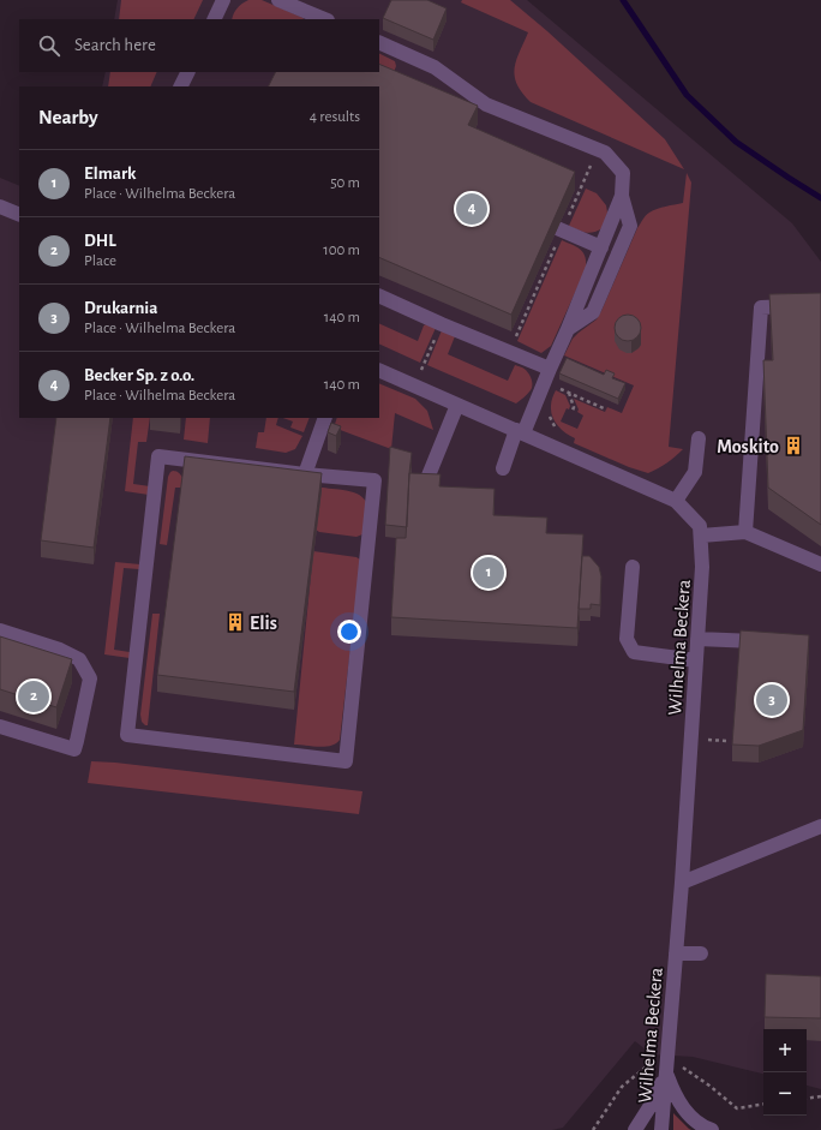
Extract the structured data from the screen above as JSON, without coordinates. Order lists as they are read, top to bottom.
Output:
{
  "streets": {
    "street": ["Wilhelma Beckera"]
  },
  "places": {
    "building": ["Moskito", "Elis"]
  },
  "page": {
    "search": "Search here",
    "heading": ["Nearby", "4 results"],
    "list": [
      {
        "mark": "1",
        "name": "Elmark",
        "note": "Place · Wilhelma Beckera",
        "value": "50 m"
      },
      {
        "mark": "2",
        "name": "DHL",
        "note": "Place",
        "value": "100 m"
      },
      {
        "mark": "3",
        "name": "Drukarnia",
        "note": "Place · Wilhelma Beckera",
        "value": "140 m"
      },
      {
        "mark": "4",
        "name": "Becker Sp. z o.o.",
        "note": "Place · Wilhelma Beckera",
        "value": "140 m"
      }
    ],
    "pins": [
      "4",
      "1",
      "2",
      "3"
    ],
    "map_buttons": ["+", "−"]
  }
}
